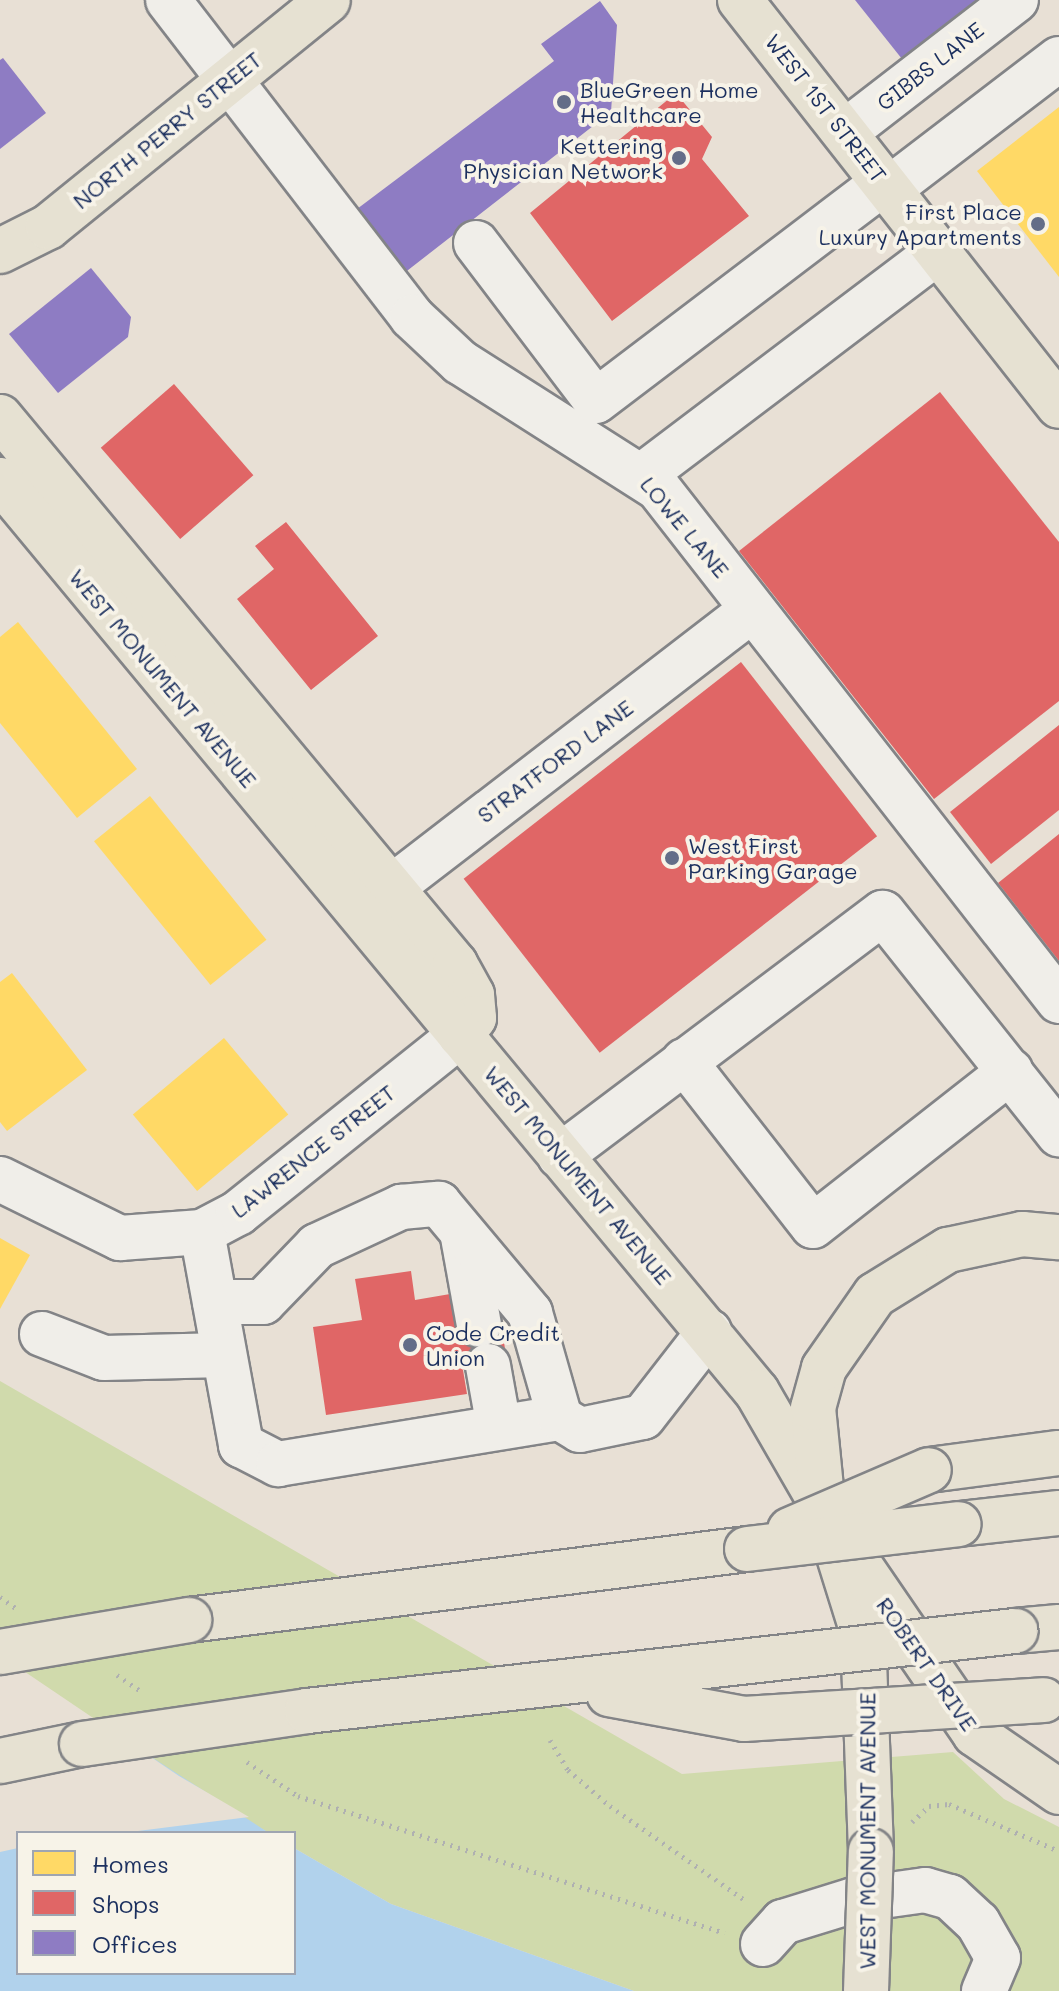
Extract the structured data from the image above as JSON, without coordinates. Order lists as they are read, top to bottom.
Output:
{
  "streets": {
    "main road": [
      "WEST 1ST STREET",
      "NORTH PERRY STREET",
      "WEST MONUMENT AVENUE",
      "ROBERT DRIVE"
    ],
    "street": [
      "GIBBS LANE",
      "LOWE LANE",
      "STRATFORD LANE",
      "LAWRENCE STREET"
    ]
  },
  "crossings": [
    ["GIBBS LANE", "WEST 1ST STREET"],
    ["NORTH PERRY STREET", "LOWE LANE"],
    ["LOWE LANE", "STRATFORD LANE"],
    ["WEST MONUMENT AVENUE", "STRATFORD LANE"],
    ["WEST MONUMENT AVENUE", "LAWRENCE STREET"],
    ["WEST MONUMENT AVENUE", "ROBERT DRIVE"]
  ],
  "places": [
    "BlueGreen Home Healthcare",
    "Kettering Physician Network",
    "First Place Luxury Apartments",
    "West First Parking Garage",
    "Code Credit Union"
  ],
  "legend": ["Homes", "Shops", "Offices"]
}
